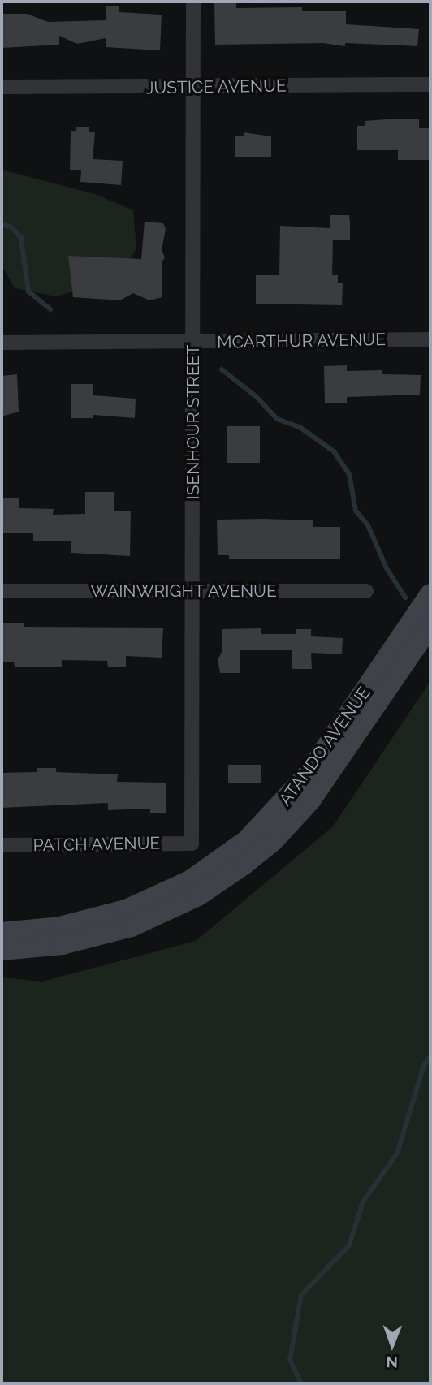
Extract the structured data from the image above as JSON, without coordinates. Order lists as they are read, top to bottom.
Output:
{
  "streets": {
    "main road": ["ATANDO AVENUE"],
    "street": [
      "JUSTICE AVENUE",
      "MCARTHUR AVENUE",
      "ISENHOUR STREET",
      "WAINWRIGHT AVENUE",
      "PATCH AVENUE"
    ]
  },
  "crossings": [
    ["JUSTICE AVENUE", "ISENHOUR STREET"],
    ["MCARTHUR AVENUE", "ISENHOUR STREET"],
    ["ISENHOUR STREET", "WAINWRIGHT AVENUE"],
    ["ISENHOUR STREET", "PATCH AVENUE"]
  ],
  "north": "bottom"
}
